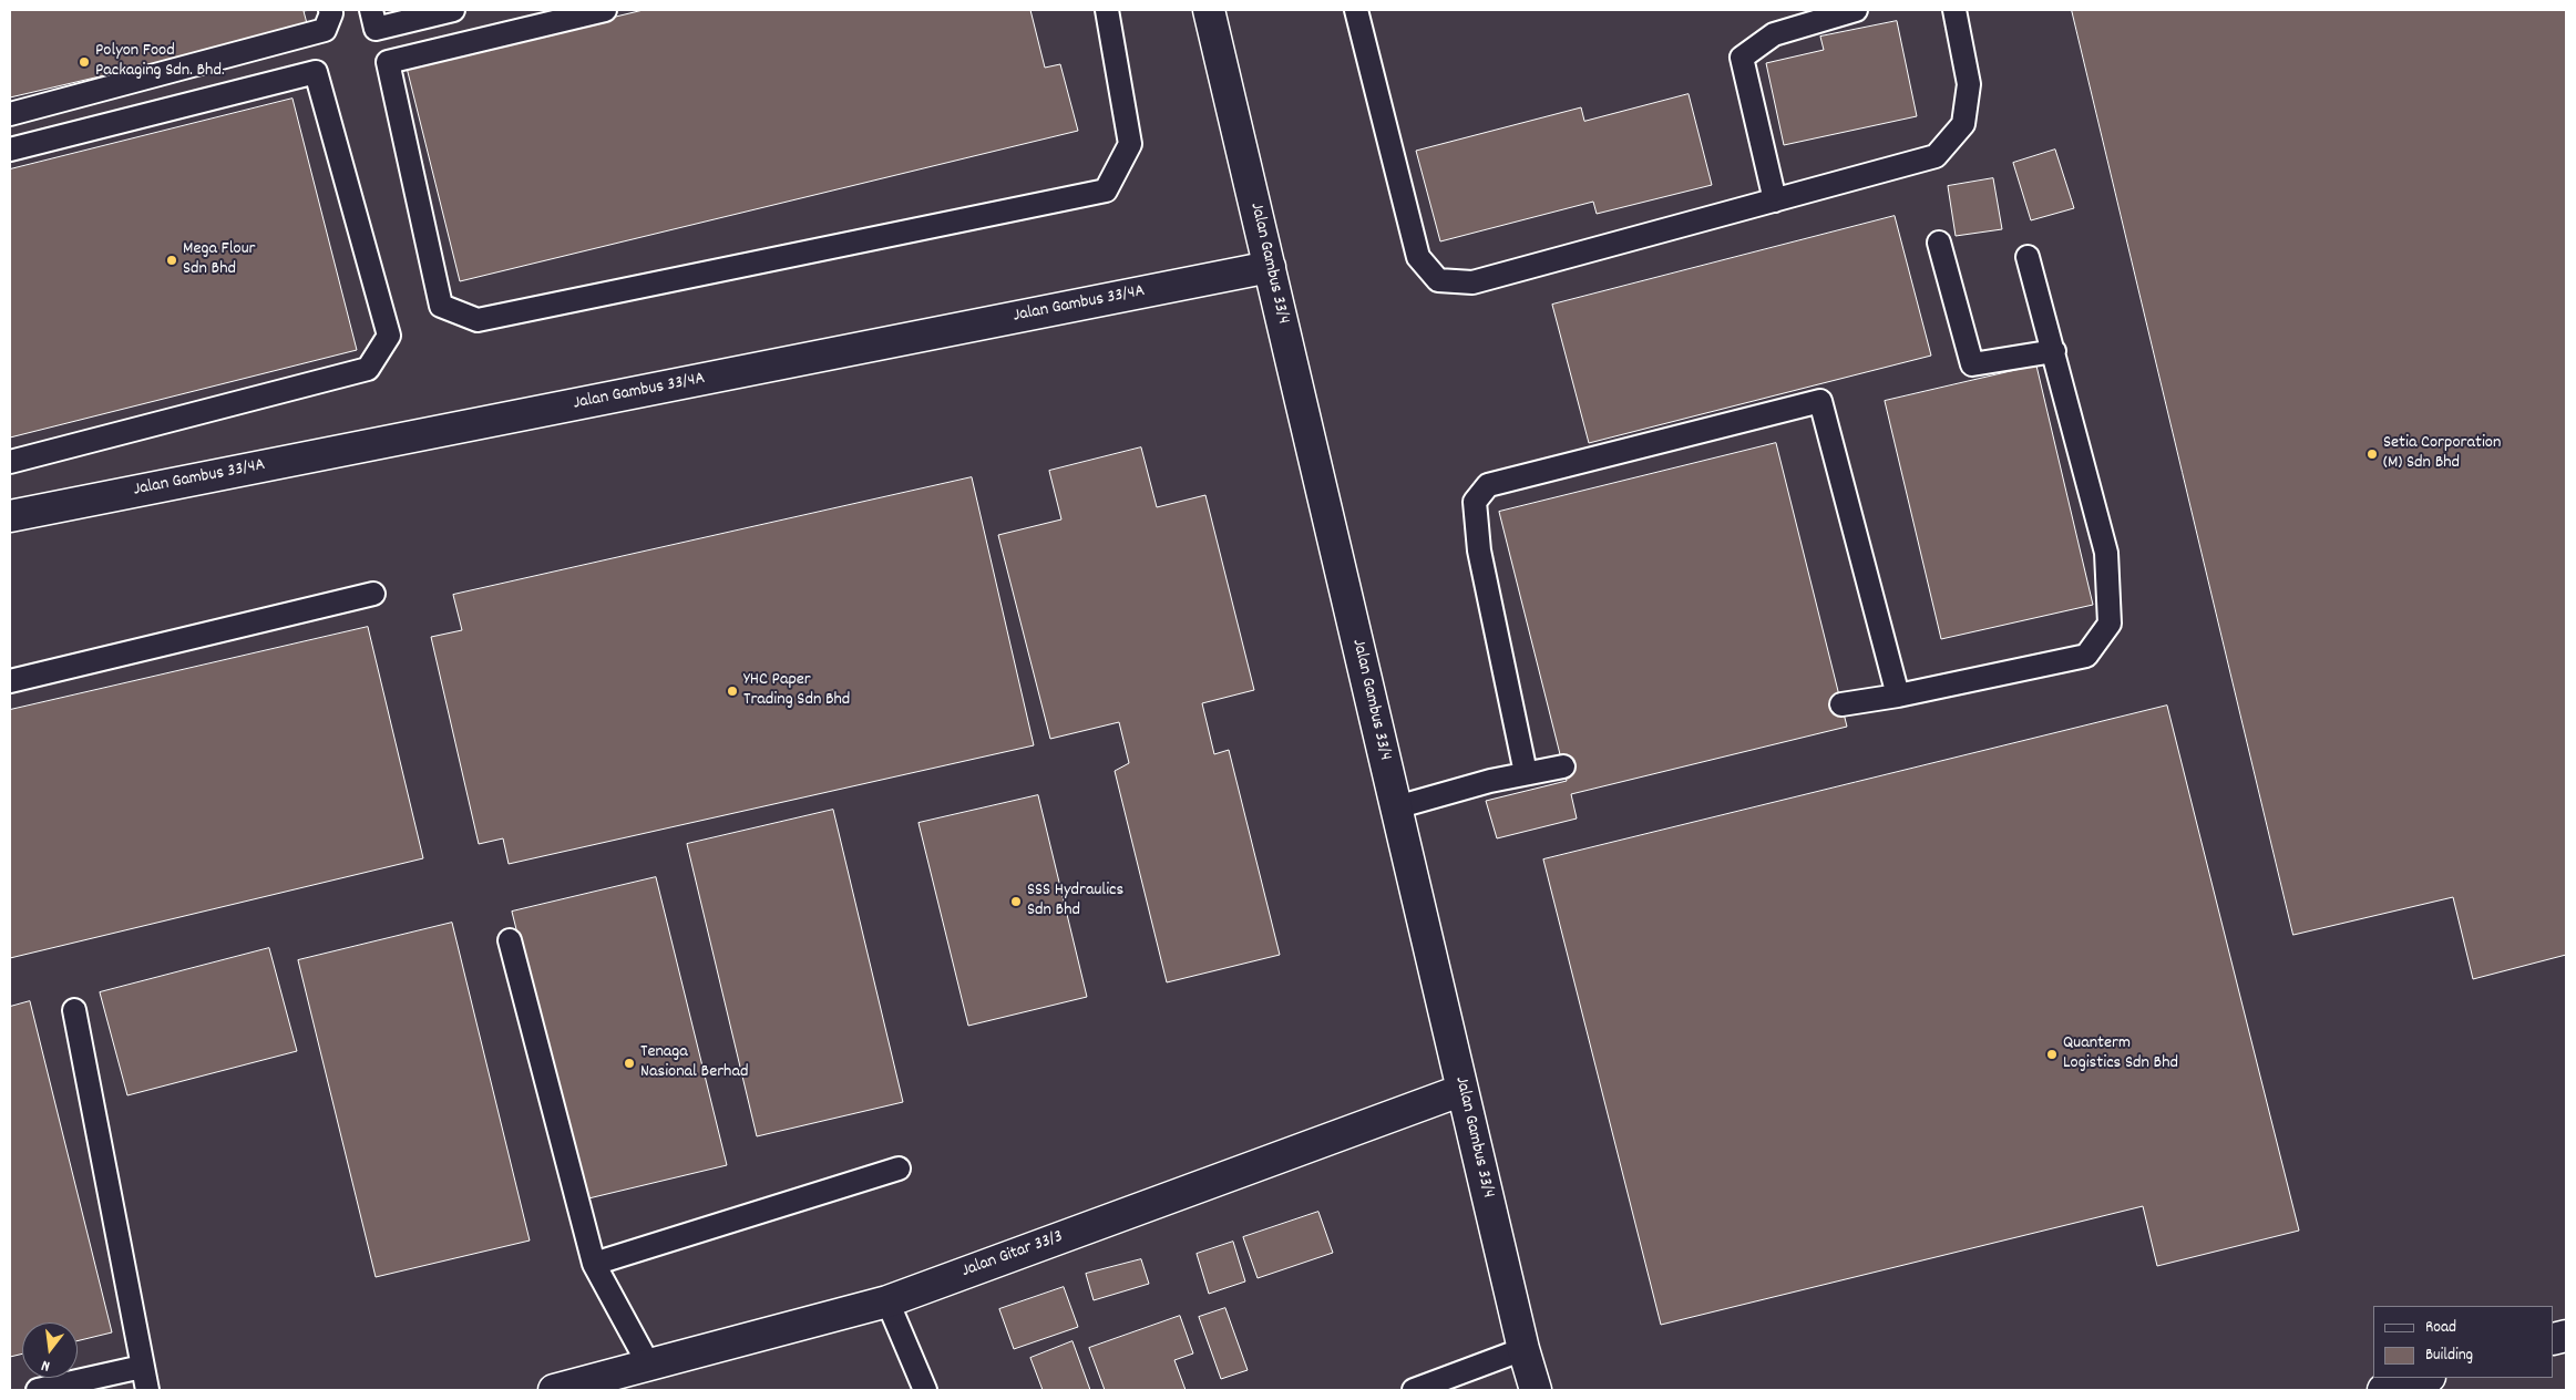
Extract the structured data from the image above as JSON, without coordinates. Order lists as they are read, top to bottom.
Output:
{
  "streets": {
    "street": ["Jalan Gambus 33/4", "Jalan Gambus 33/4A", "Jalan Gitar 33/3"]
  },
  "crossings": [
    ["Jalan Gambus 33/4", "Jalan Gambus 33/4A"],
    ["Jalan Gambus 33/4", "Jalan Gitar 33/3"]
  ],
  "places": [
    "Polyon Food Packaging Sdn. Bhd.",
    "Mega Flour Sdn Bhd",
    "Setia Corporation (M) Sdn Bhd",
    "YHC Paper Trading Sdn Bhd",
    "SSS Hydraulics Sdn Bhd",
    "Quanterm Logistics Sdn Bhd",
    "Tenaga Nasional Berhad"
  ],
  "legend": ["Road", "Building"],
  "north": "bottom"
}
